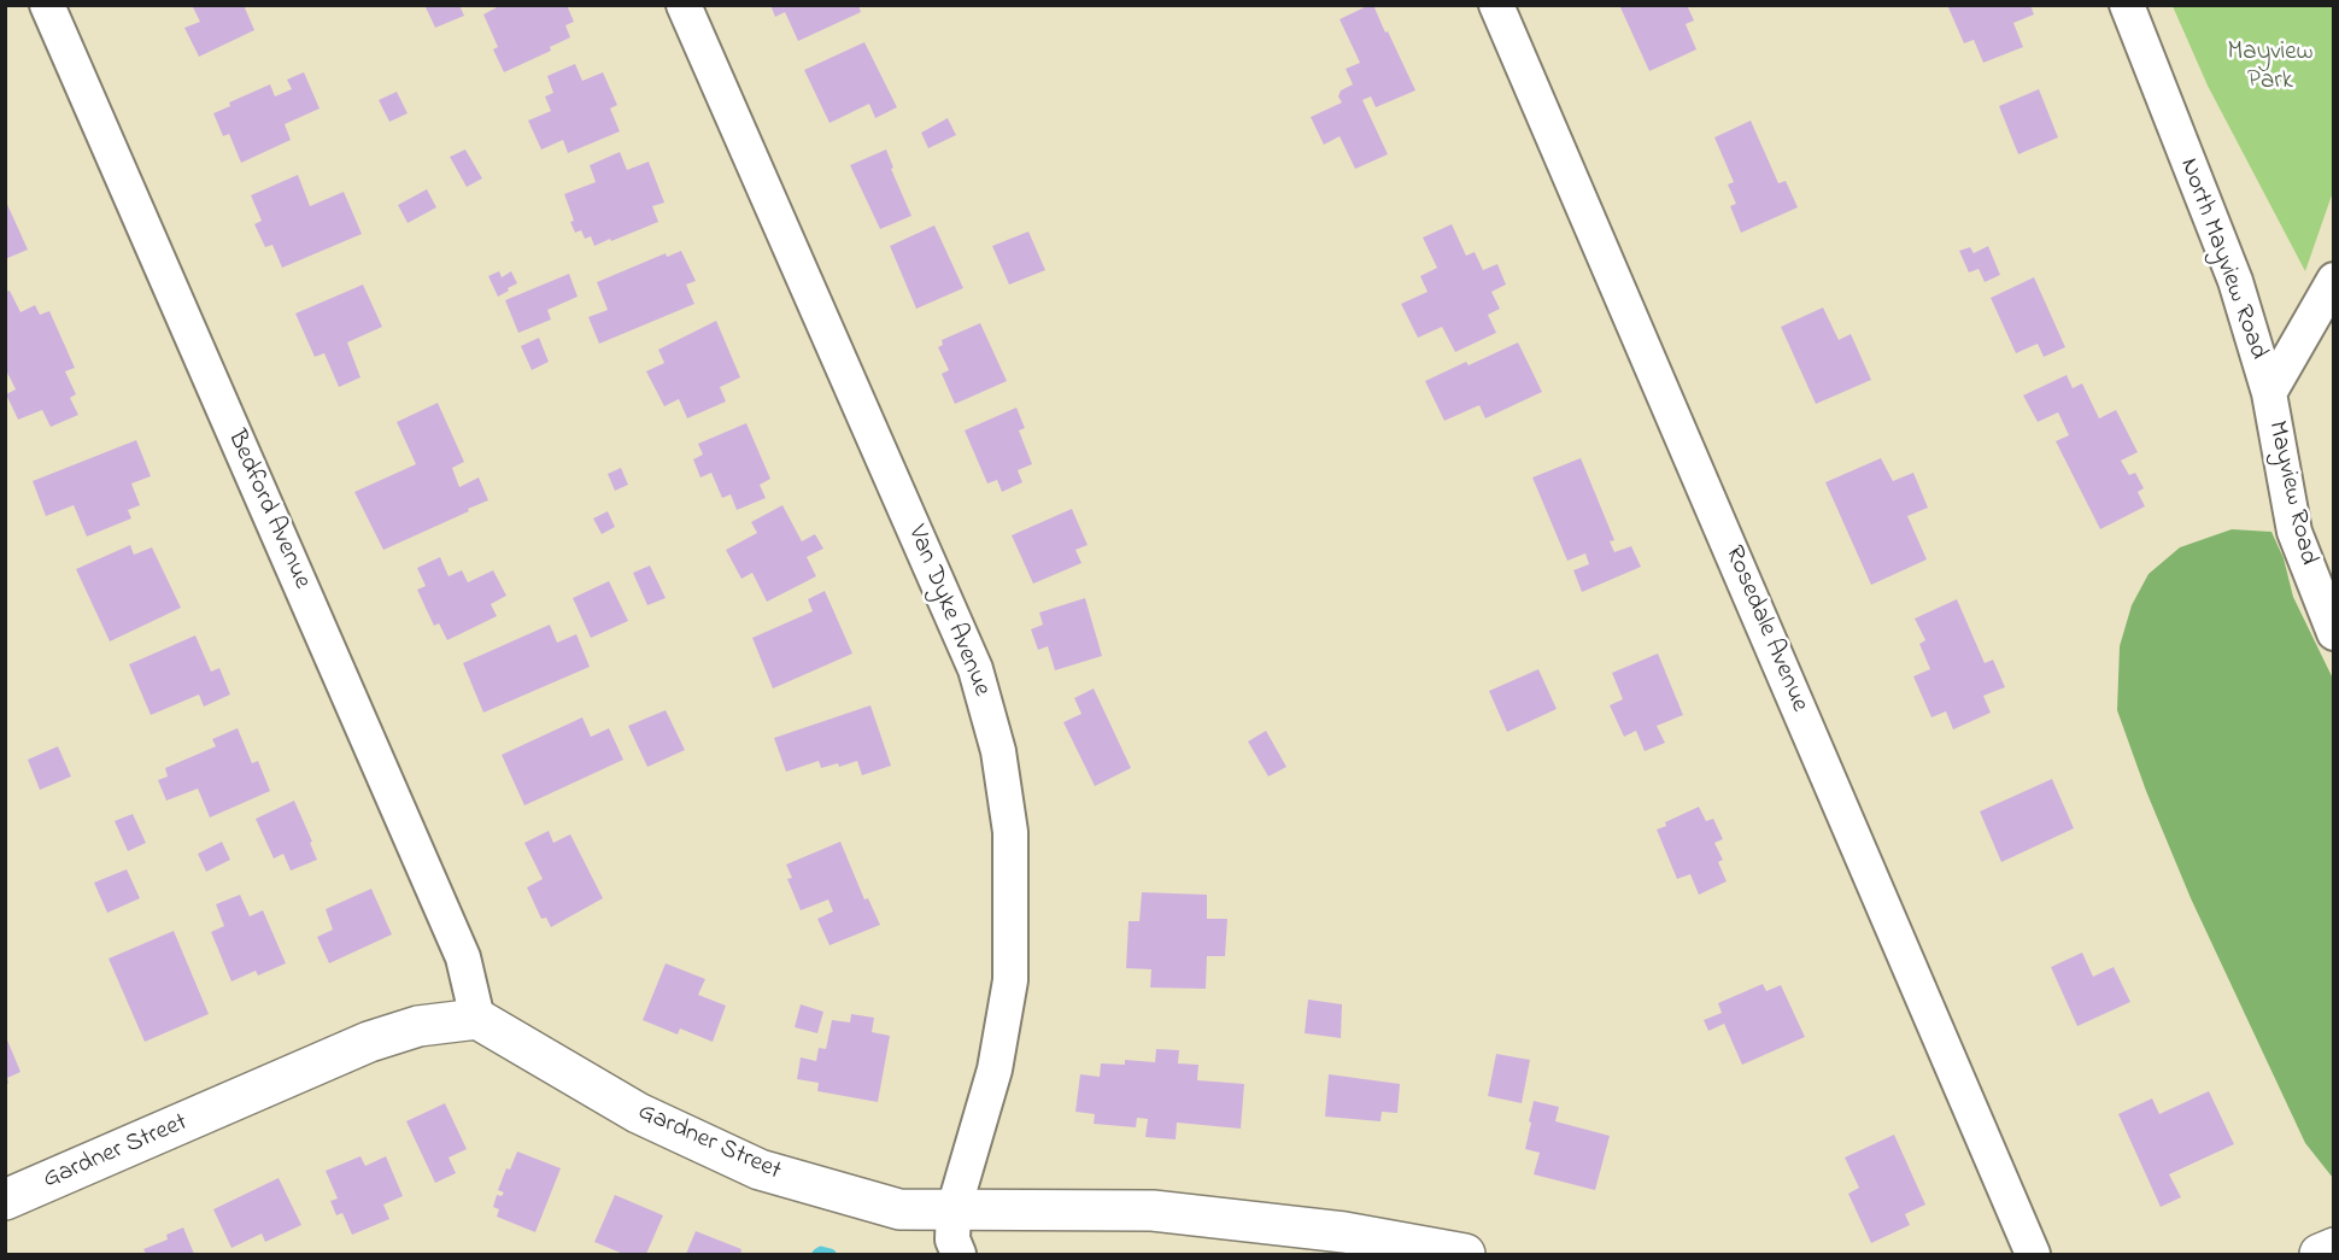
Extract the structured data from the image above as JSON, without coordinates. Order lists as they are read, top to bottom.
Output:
{
  "streets": {
    "street": [
      "North Mayview Road",
      "Mayview Road",
      "Bedford Avenue",
      "Van Dyke Avenue",
      "Rosedale Avenue",
      "Gardner Street"
    ]
  },
  "crossings": [
    ["North Mayview Road", "Mayview Road"],
    ["Bedford Avenue", "Gardner Street"],
    ["Van Dyke Avenue", "Gardner Street"]
  ],
  "parks": ["Mayview Park"]
}
